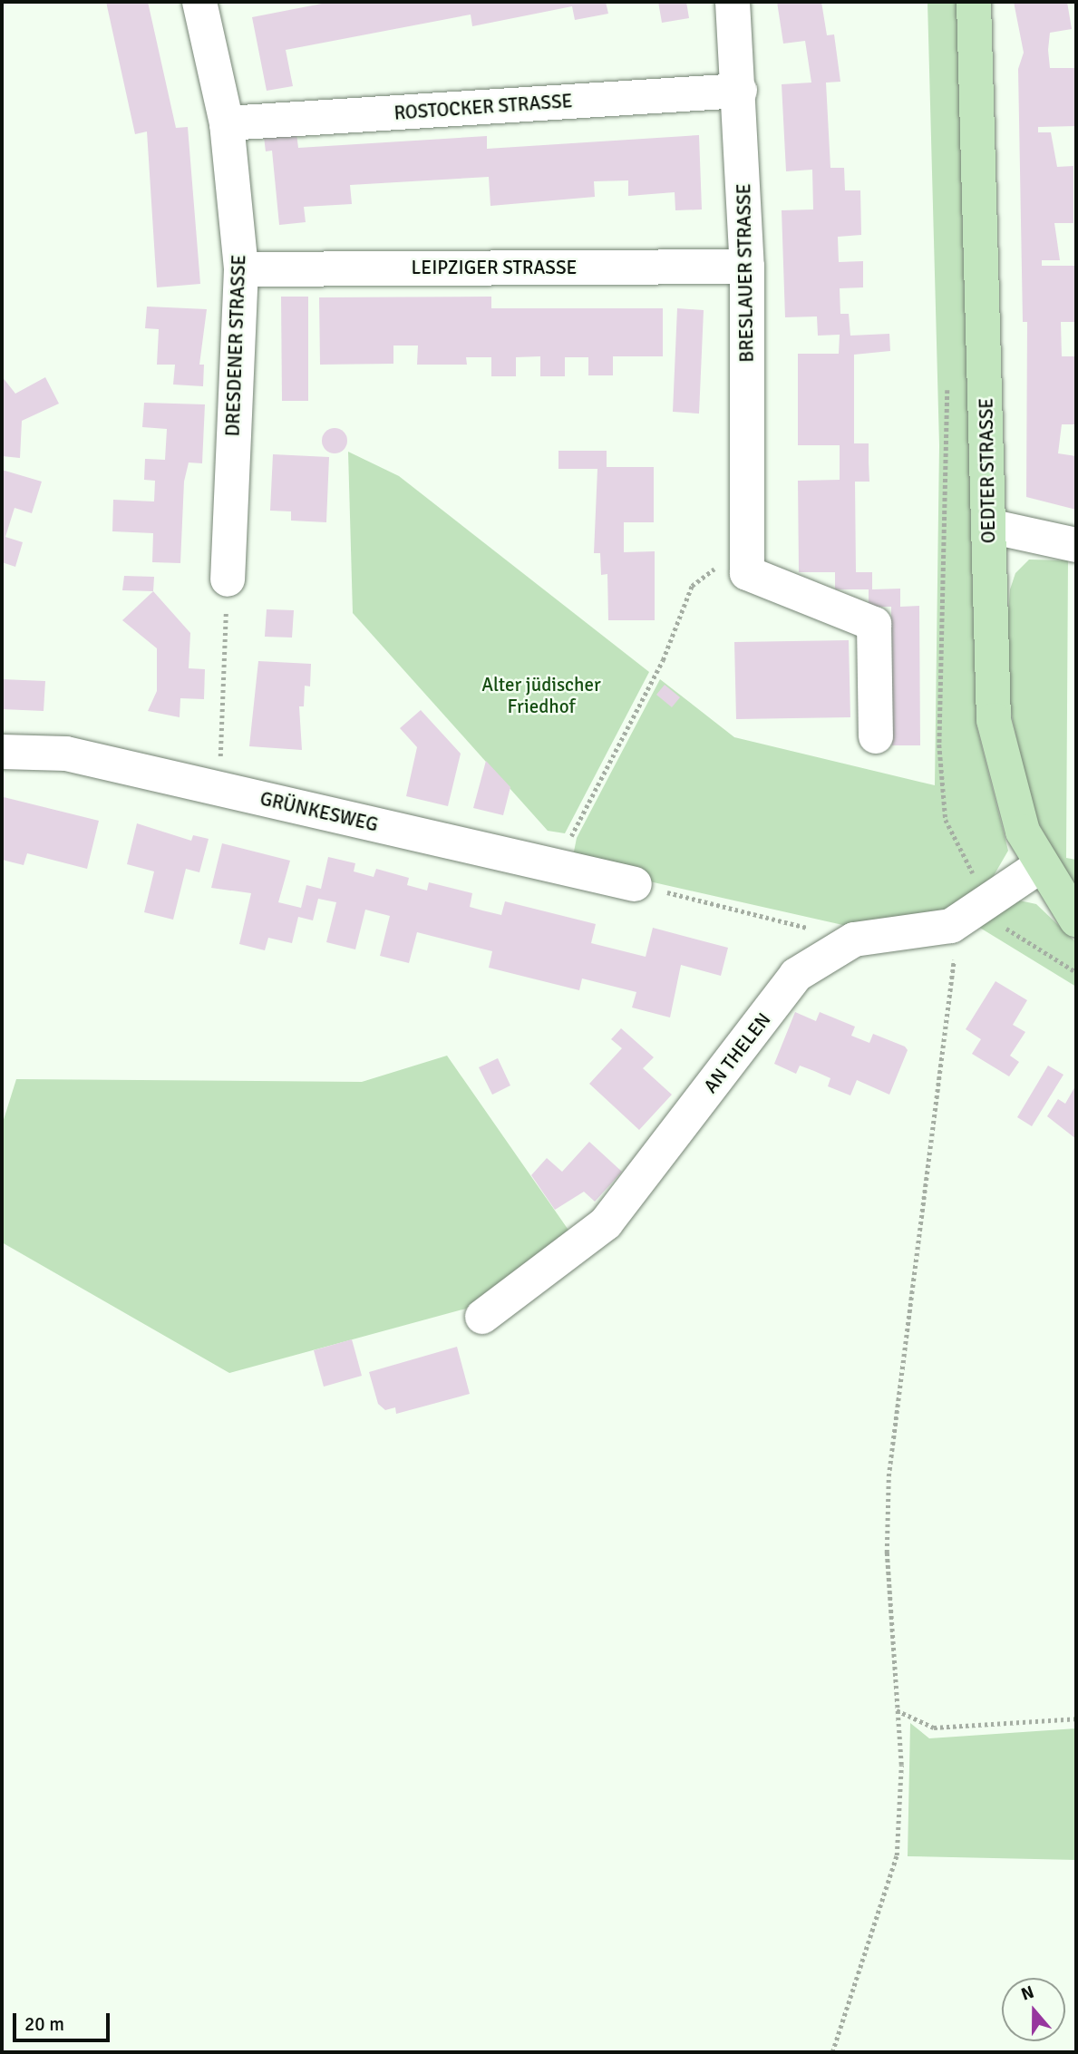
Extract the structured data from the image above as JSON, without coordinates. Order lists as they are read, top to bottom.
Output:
{
  "streets": {
    "main road": ["OEDTER STRASSE"],
    "street": [
      "ROSTOCKER STRASSE",
      "LEIPZIGER STRASSE",
      "BRESLAUER STRASSE",
      "DRESDENER STRASSE",
      "GRÜNKESWEG",
      "AN THELEN"
    ]
  },
  "crossings": [
    ["ROSTOCKER STRASSE", "BRESLAUER STRASSE"],
    ["ROSTOCKER STRASSE", "DRESDENER STRASSE"],
    ["LEIPZIGER STRASSE", "BRESLAUER STRASSE"],
    ["LEIPZIGER STRASSE", "DRESDENER STRASSE"],
    ["OEDTER STRASSE", "AN THELEN"]
  ],
  "parks": ["Alter jüdischer Friedhof"],
  "scale_bar": "20 m",
  "north": "top"
}
